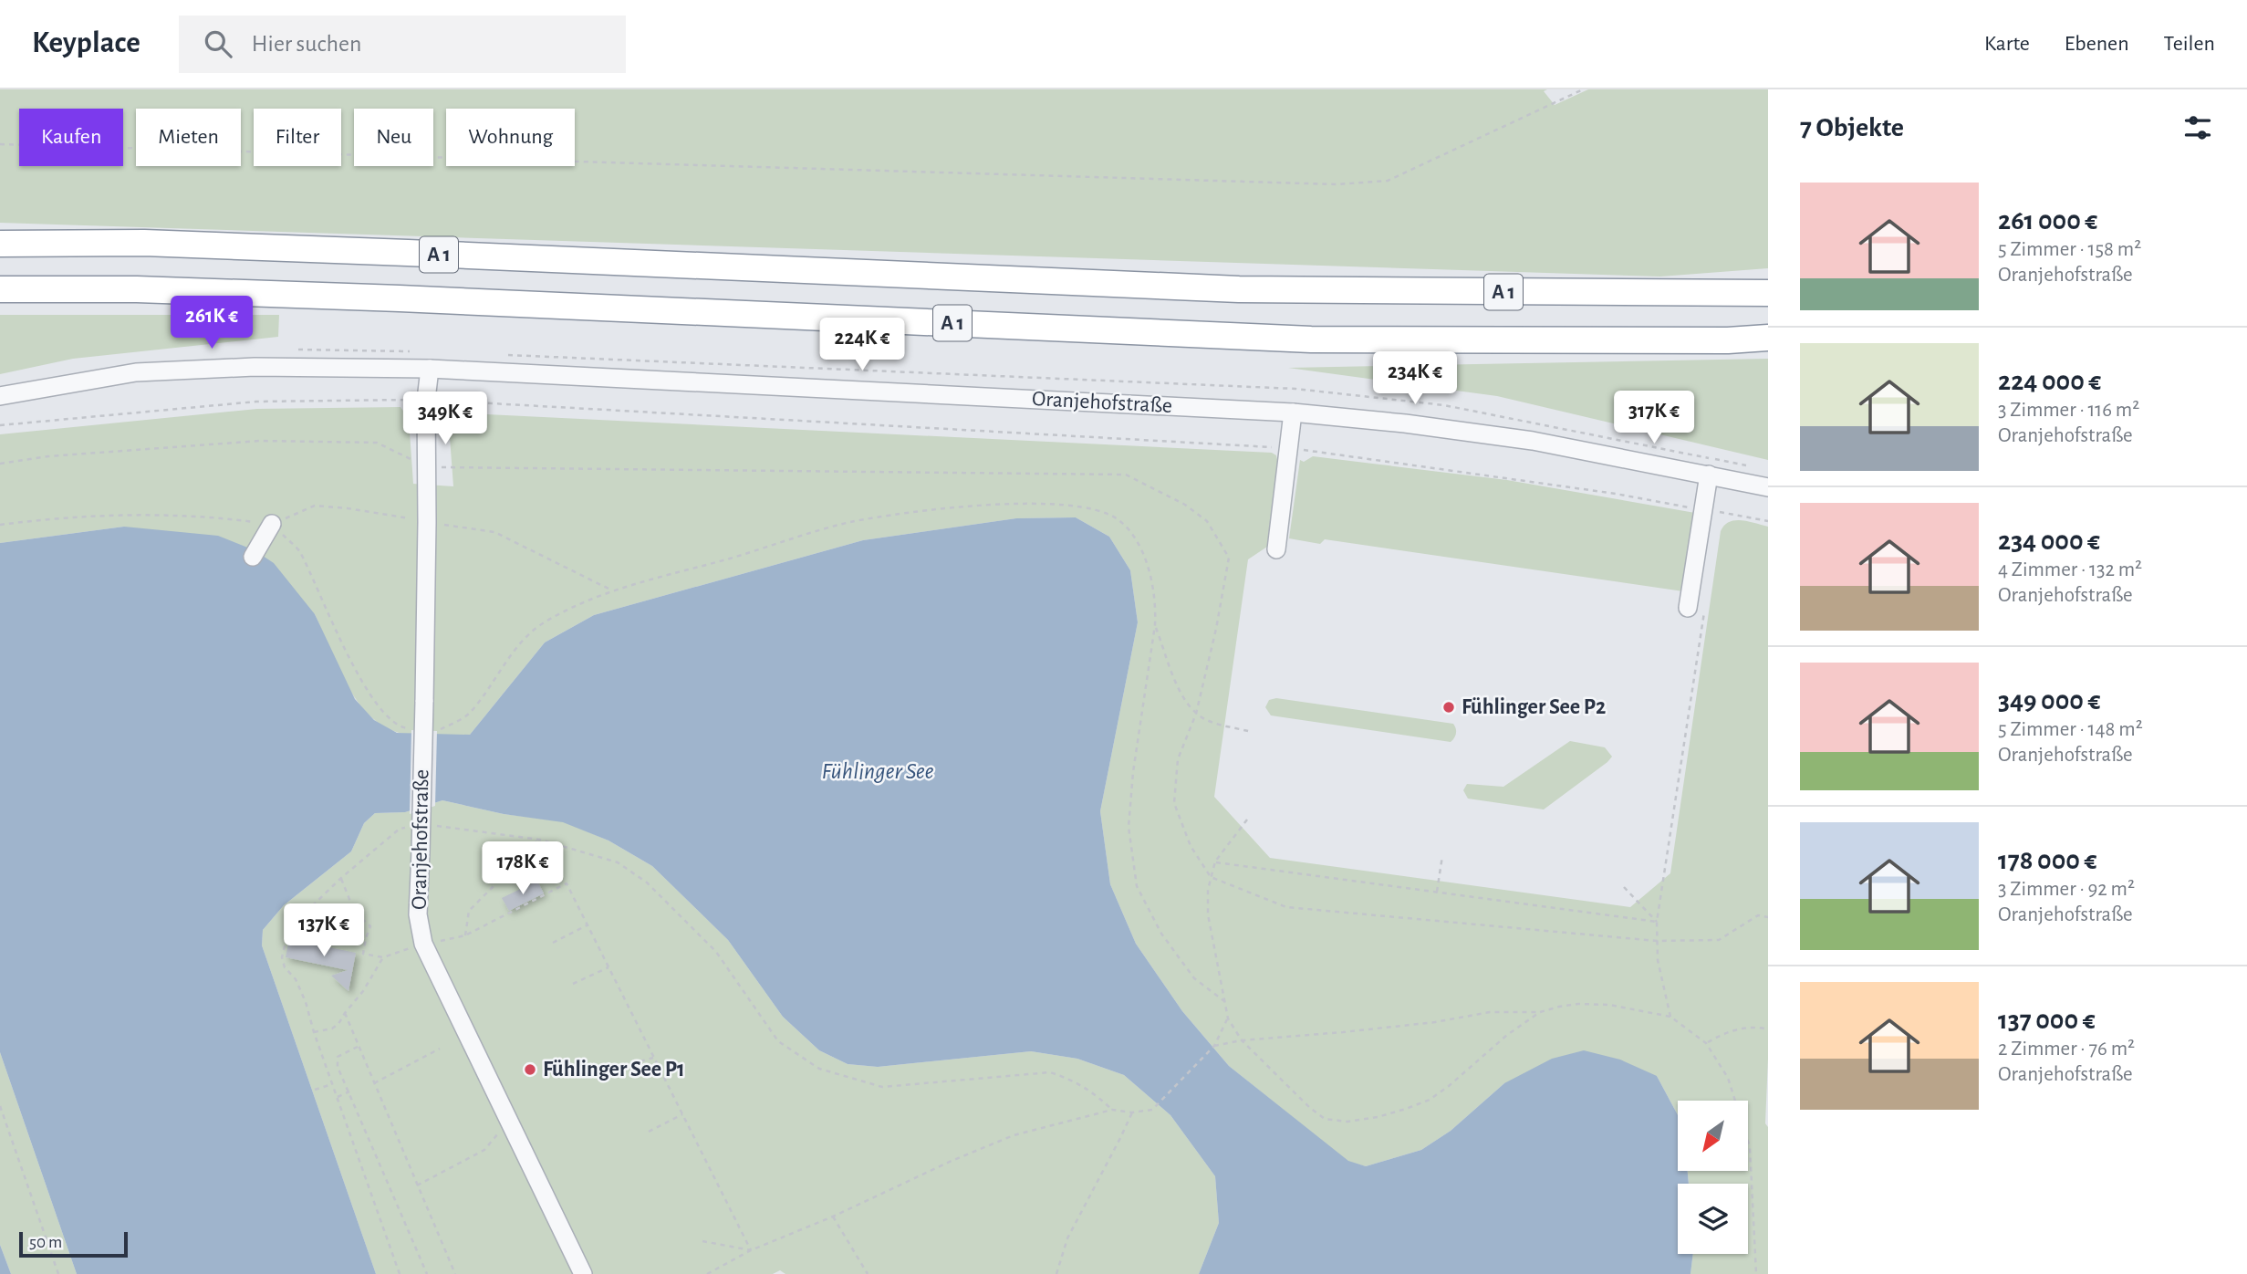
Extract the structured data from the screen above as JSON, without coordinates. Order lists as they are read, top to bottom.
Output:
{
  "streets": {
    "highway": ["A 1"],
    "street": ["Oranjehofstraße"]
  },
  "water": ["Fühlinger See"],
  "places": ["Fühlinger See P2", "Fühlinger See P1"],
  "scale_bar": "50 m",
  "north": "bottom left",
  "page": {
    "header": "Keyplace",
    "search": "Hier suchen",
    "nav": ["Karte", "Ebenen", "Teilen"],
    "heading": "7 Objekte",
    "chip": [
      "Kaufen",
      "Mieten",
      "Filter",
      "Neu",
      "Wohnung"
    ],
    "list": [
      {
        "name": "261 000 €",
        "note": "5 Zimmer · 158 m² · Oranjehofstraße"
      },
      {
        "name": "224 000 €",
        "note": "3 Zimmer · 116 m² · Oranjehofstraße"
      },
      {
        "name": "234 000 €",
        "note": "4 Zimmer · 132 m² · Oranjehofstraße"
      },
      {
        "name": "349 000 €",
        "note": "5 Zimmer · 148 m² · Oranjehofstraße"
      },
      {
        "name": "178 000 €",
        "note": "3 Zimmer · 92 m² · Oranjehofstraße"
      },
      {
        "name": "137 000 €",
        "note": "2 Zimmer · 76 m² · Oranjehofstraße"
      }
    ],
    "price": [
      "261K €",
      "224K €",
      "234K €",
      "317K €",
      "349K €",
      "178K €",
      "137K €"
    ],
    "scale": "50 m"
  }
}
